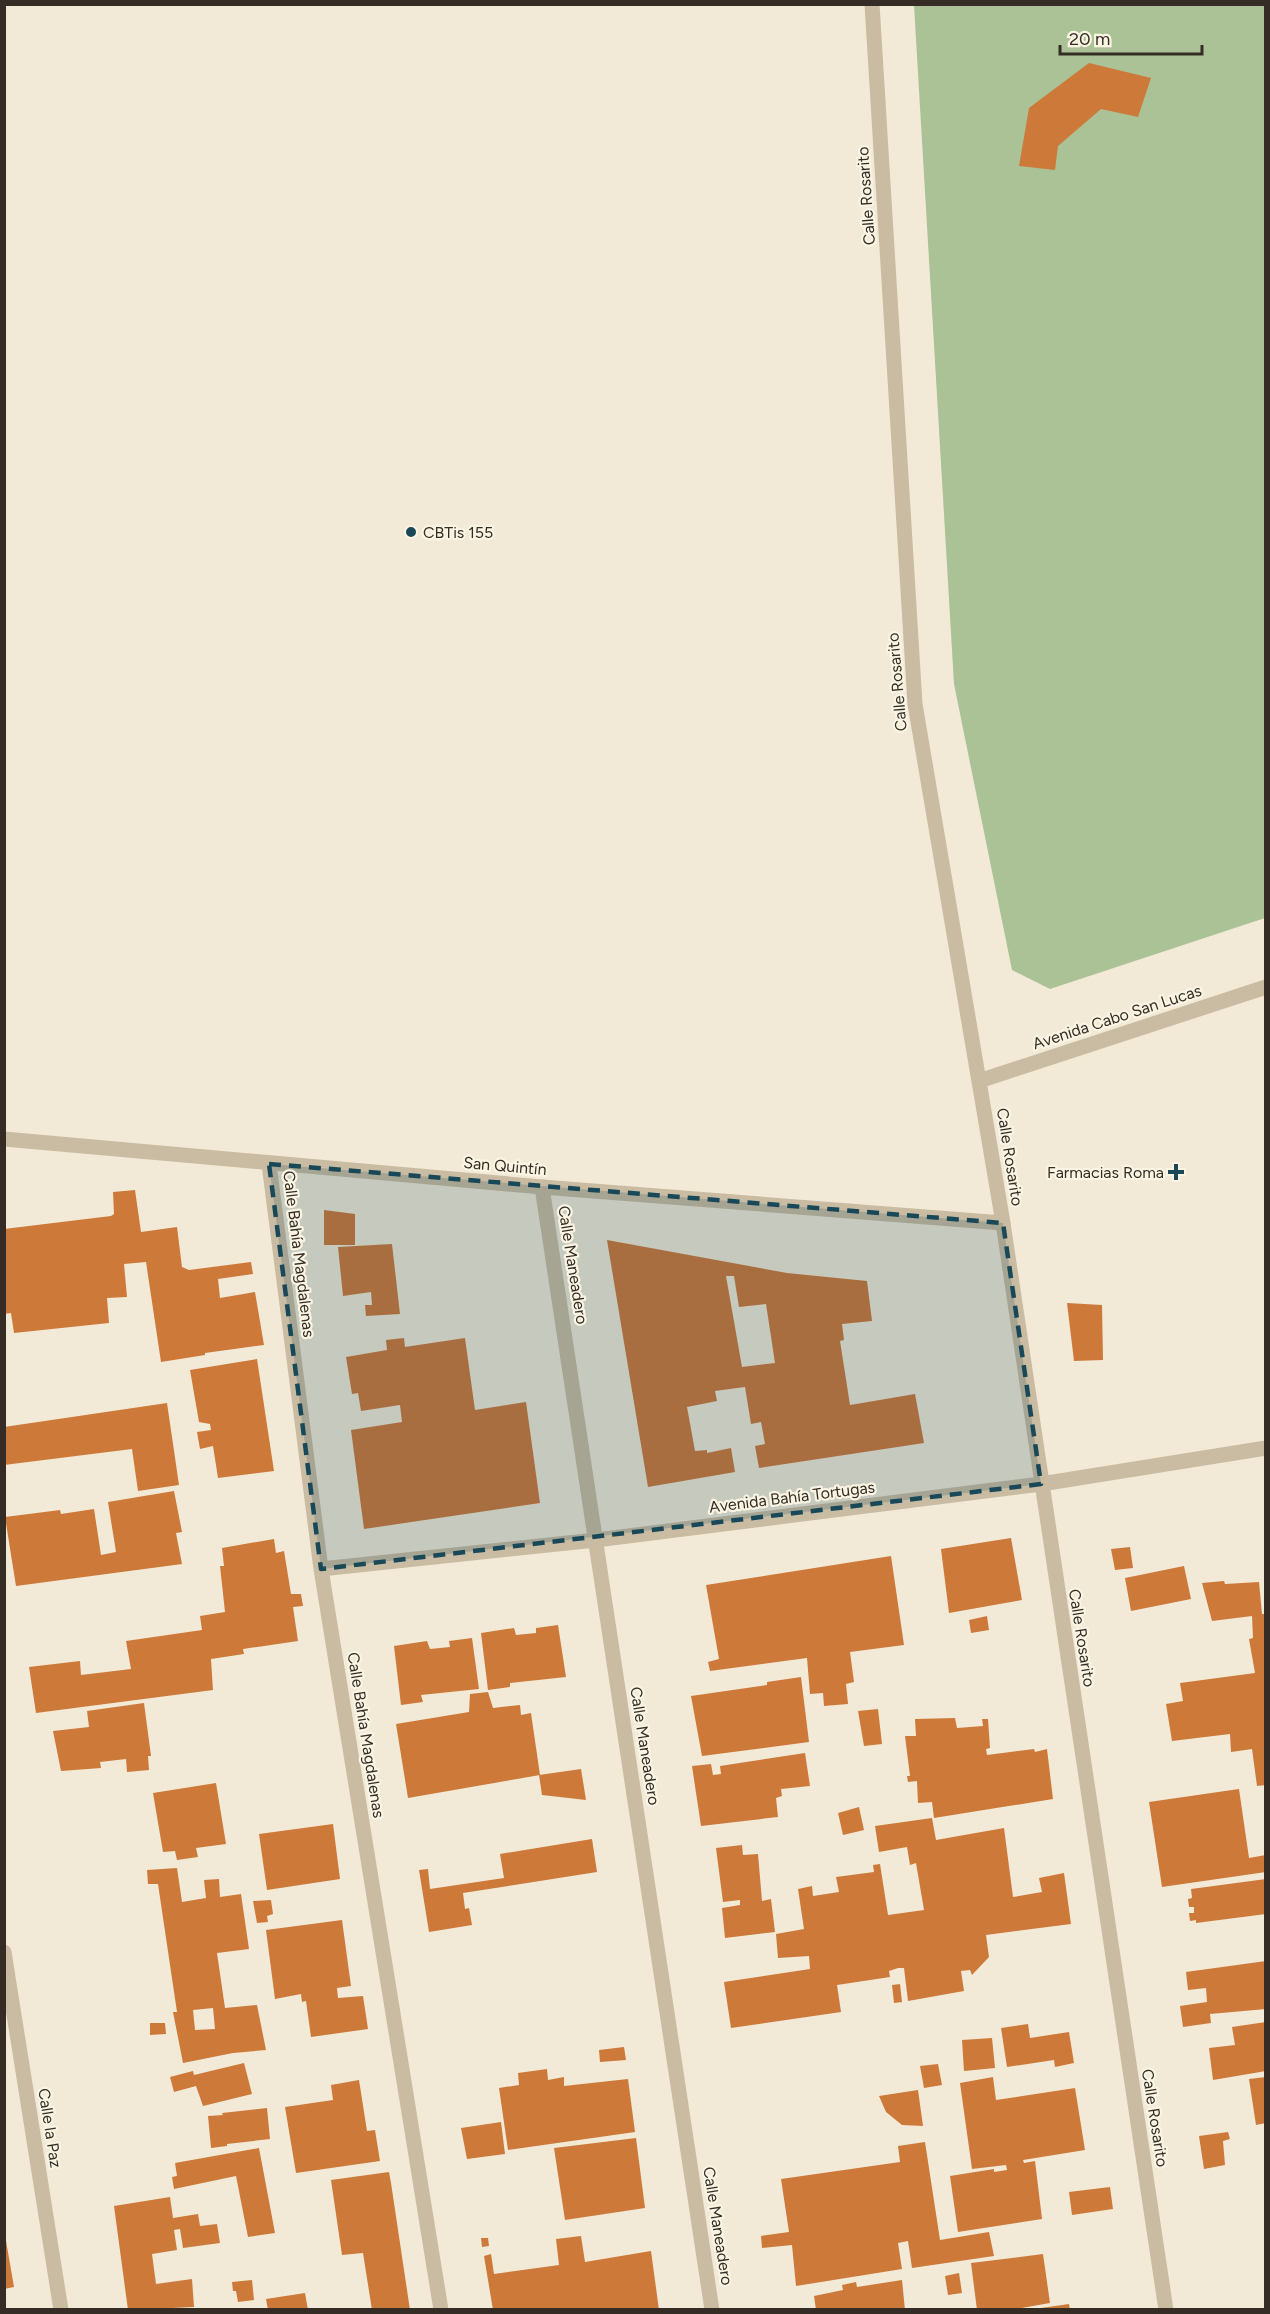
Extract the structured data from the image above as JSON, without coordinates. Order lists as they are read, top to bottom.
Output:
{
  "streets": {
    "street": [
      "Calle Rosarito",
      "Avenida Cabo San Lucas",
      "San Quintín",
      "Calle Bahía Magdalenas",
      "Calle Maneadero",
      "Avenida Bahía Tortugas",
      "Calle la Paz"
    ]
  },
  "crossings": [
    ["Calle Rosarito", "Avenida Cabo San Lucas"],
    ["Calle Rosarito", "San Quintín"],
    ["Calle Rosarito", "Avenida Bahía Tortugas"],
    ["San Quintín", "Calle Bahía Magdalenas"],
    ["San Quintín", "Calle Maneadero"],
    ["Calle Bahía Magdalenas", "Avenida Bahía Tortugas"],
    ["Calle Maneadero", "Avenida Bahía Tortugas"]
  ],
  "places": {
    "other": ["CBTis 155"],
    "health": ["Farmacias Roma"]
  },
  "scale_bar": "20 m"
}
